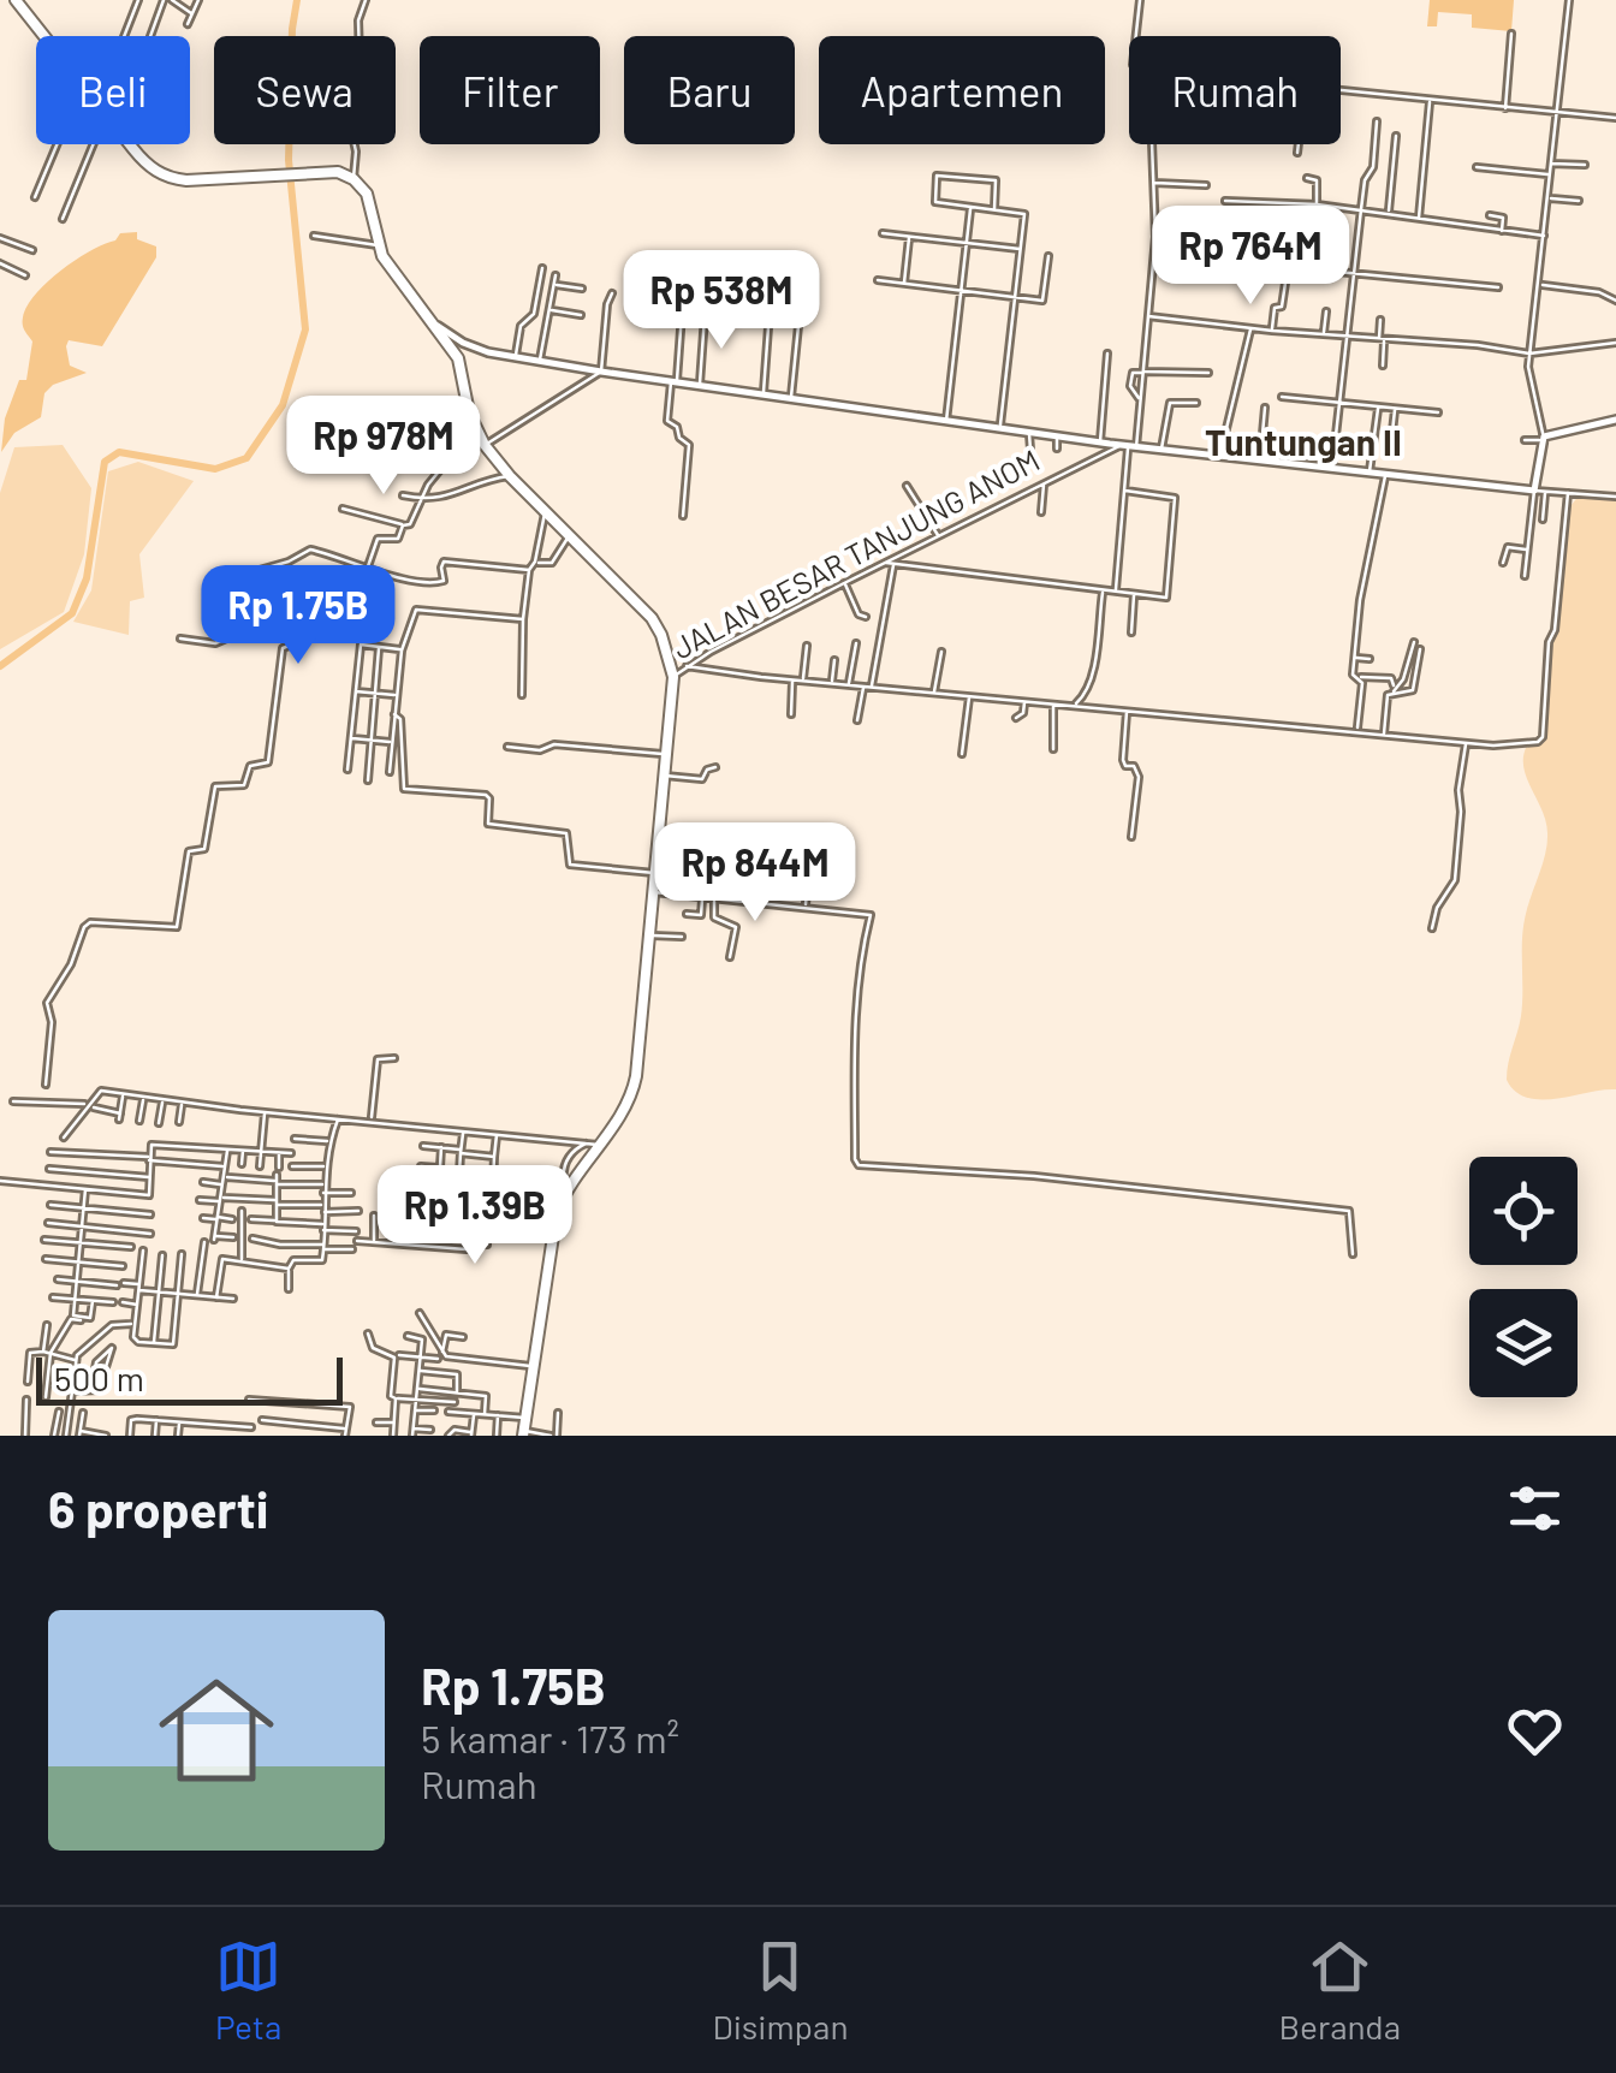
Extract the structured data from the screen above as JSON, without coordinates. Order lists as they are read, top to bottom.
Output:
{
  "streets": {
    "main road": ["JALAN BESAR TANJUNG ANOM"]
  },
  "districts": ["Tuntungan II"],
  "scale_bar": "500 m",
  "page": {
    "chip": [
      "Beli",
      "Sewa",
      "Filter",
      "Baru",
      "Apartemen",
      "Rumah"
    ],
    "price": [
      "Rp 764M",
      "Rp 538M",
      "Rp 978M",
      "Rp 1.75B",
      "Rp 844M",
      "Rp 1.39B"
    ],
    "scale": "500 m",
    "heading": "6 properti",
    "list": [
      {
        "name": "Rp 1.75B",
        "note": "5 kamar · 173 m² · Rumah"
      }
    ],
    "tabs": ["Peta", "Disimpan", "Beranda"]
  }
}
